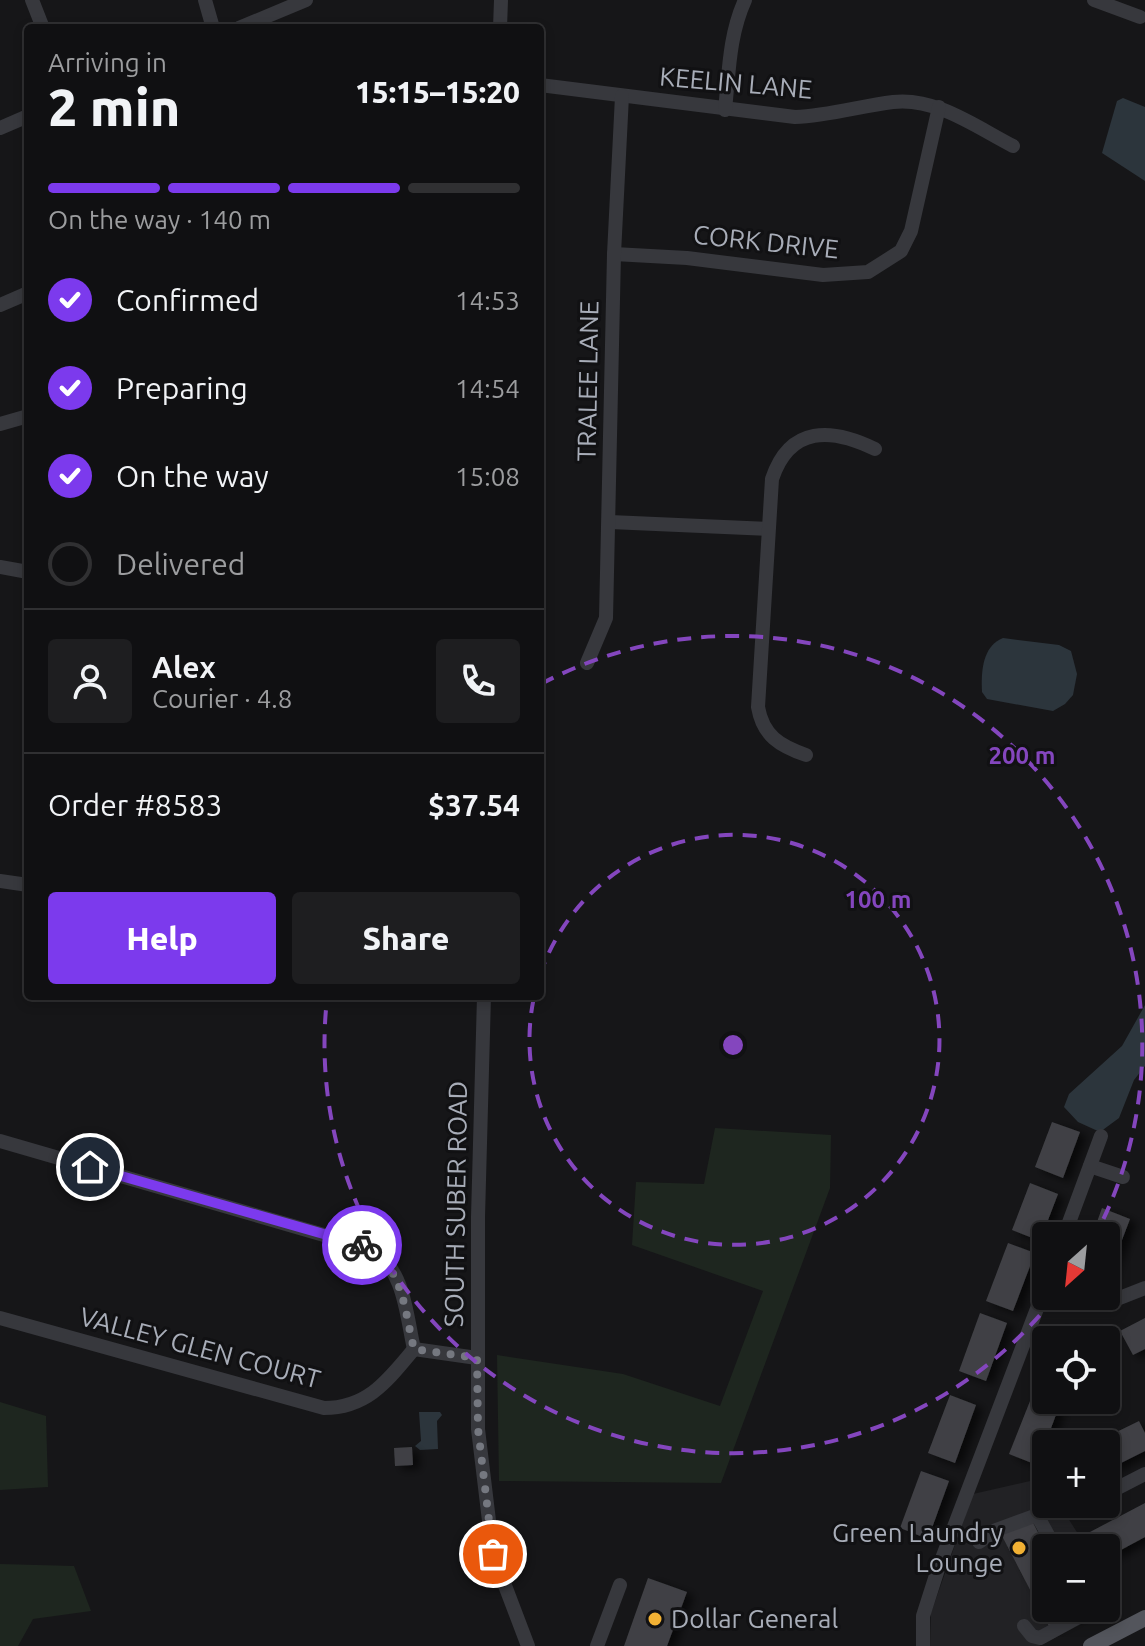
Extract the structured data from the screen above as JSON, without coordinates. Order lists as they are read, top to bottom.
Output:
{
  "streets": {
    "street": [
      "KEELIN LANE",
      "CORK DRIVE",
      "TRALEE LANE",
      "SOUTH SUBER ROAD",
      "VALLEY GLEN COURT"
    ]
  },
  "crossings": [
    ["KEELIN LANE", "CORK DRIVE"],
    ["KEELIN LANE", "TRALEE LANE"],
    ["CORK DRIVE", "TRALEE LANE"]
  ],
  "places": ["Green Laundry Lounge", "Dollar General"],
  "north": "bottom left",
  "page": {
    "heading": ["2 min", "Arriving in", "15:15–15:20"],
    "panel": [
      "Alex",
      "Courier · 4.8",
      "Order #8583",
      "$37.54"
    ],
    "bar": "On the way · 140 m",
    "list": [
      ["Confirmed", "14:53"],
      ["Preparing", "14:54"],
      ["On the way", "15:08"],
      "Delivered"
    ],
    "buttons": ["Help", "Share"],
    "map_buttons": ["+", "−"]
  },
  "rings": ["200 m", "100 m"]
}
